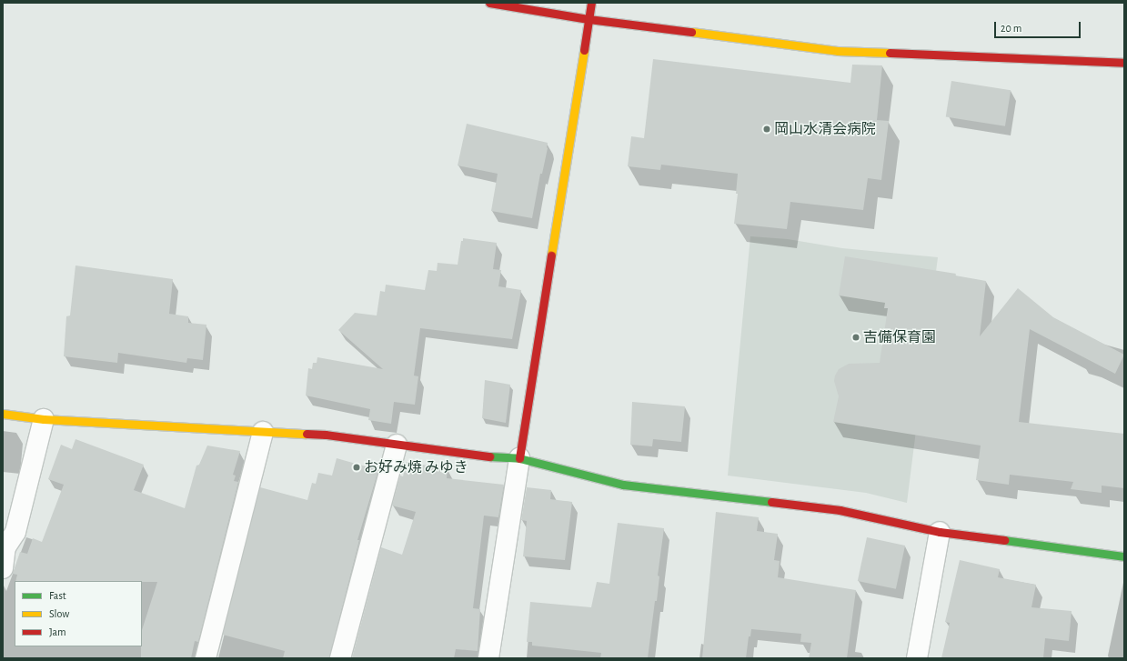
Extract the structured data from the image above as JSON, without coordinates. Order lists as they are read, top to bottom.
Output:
{
  "places": ["岡山水清会病院", "吉備保育園", "お好み焼 みゆき"],
  "legend": ["Fast", "Slow", "Jam"],
  "scale_bar": "20 m"
}
